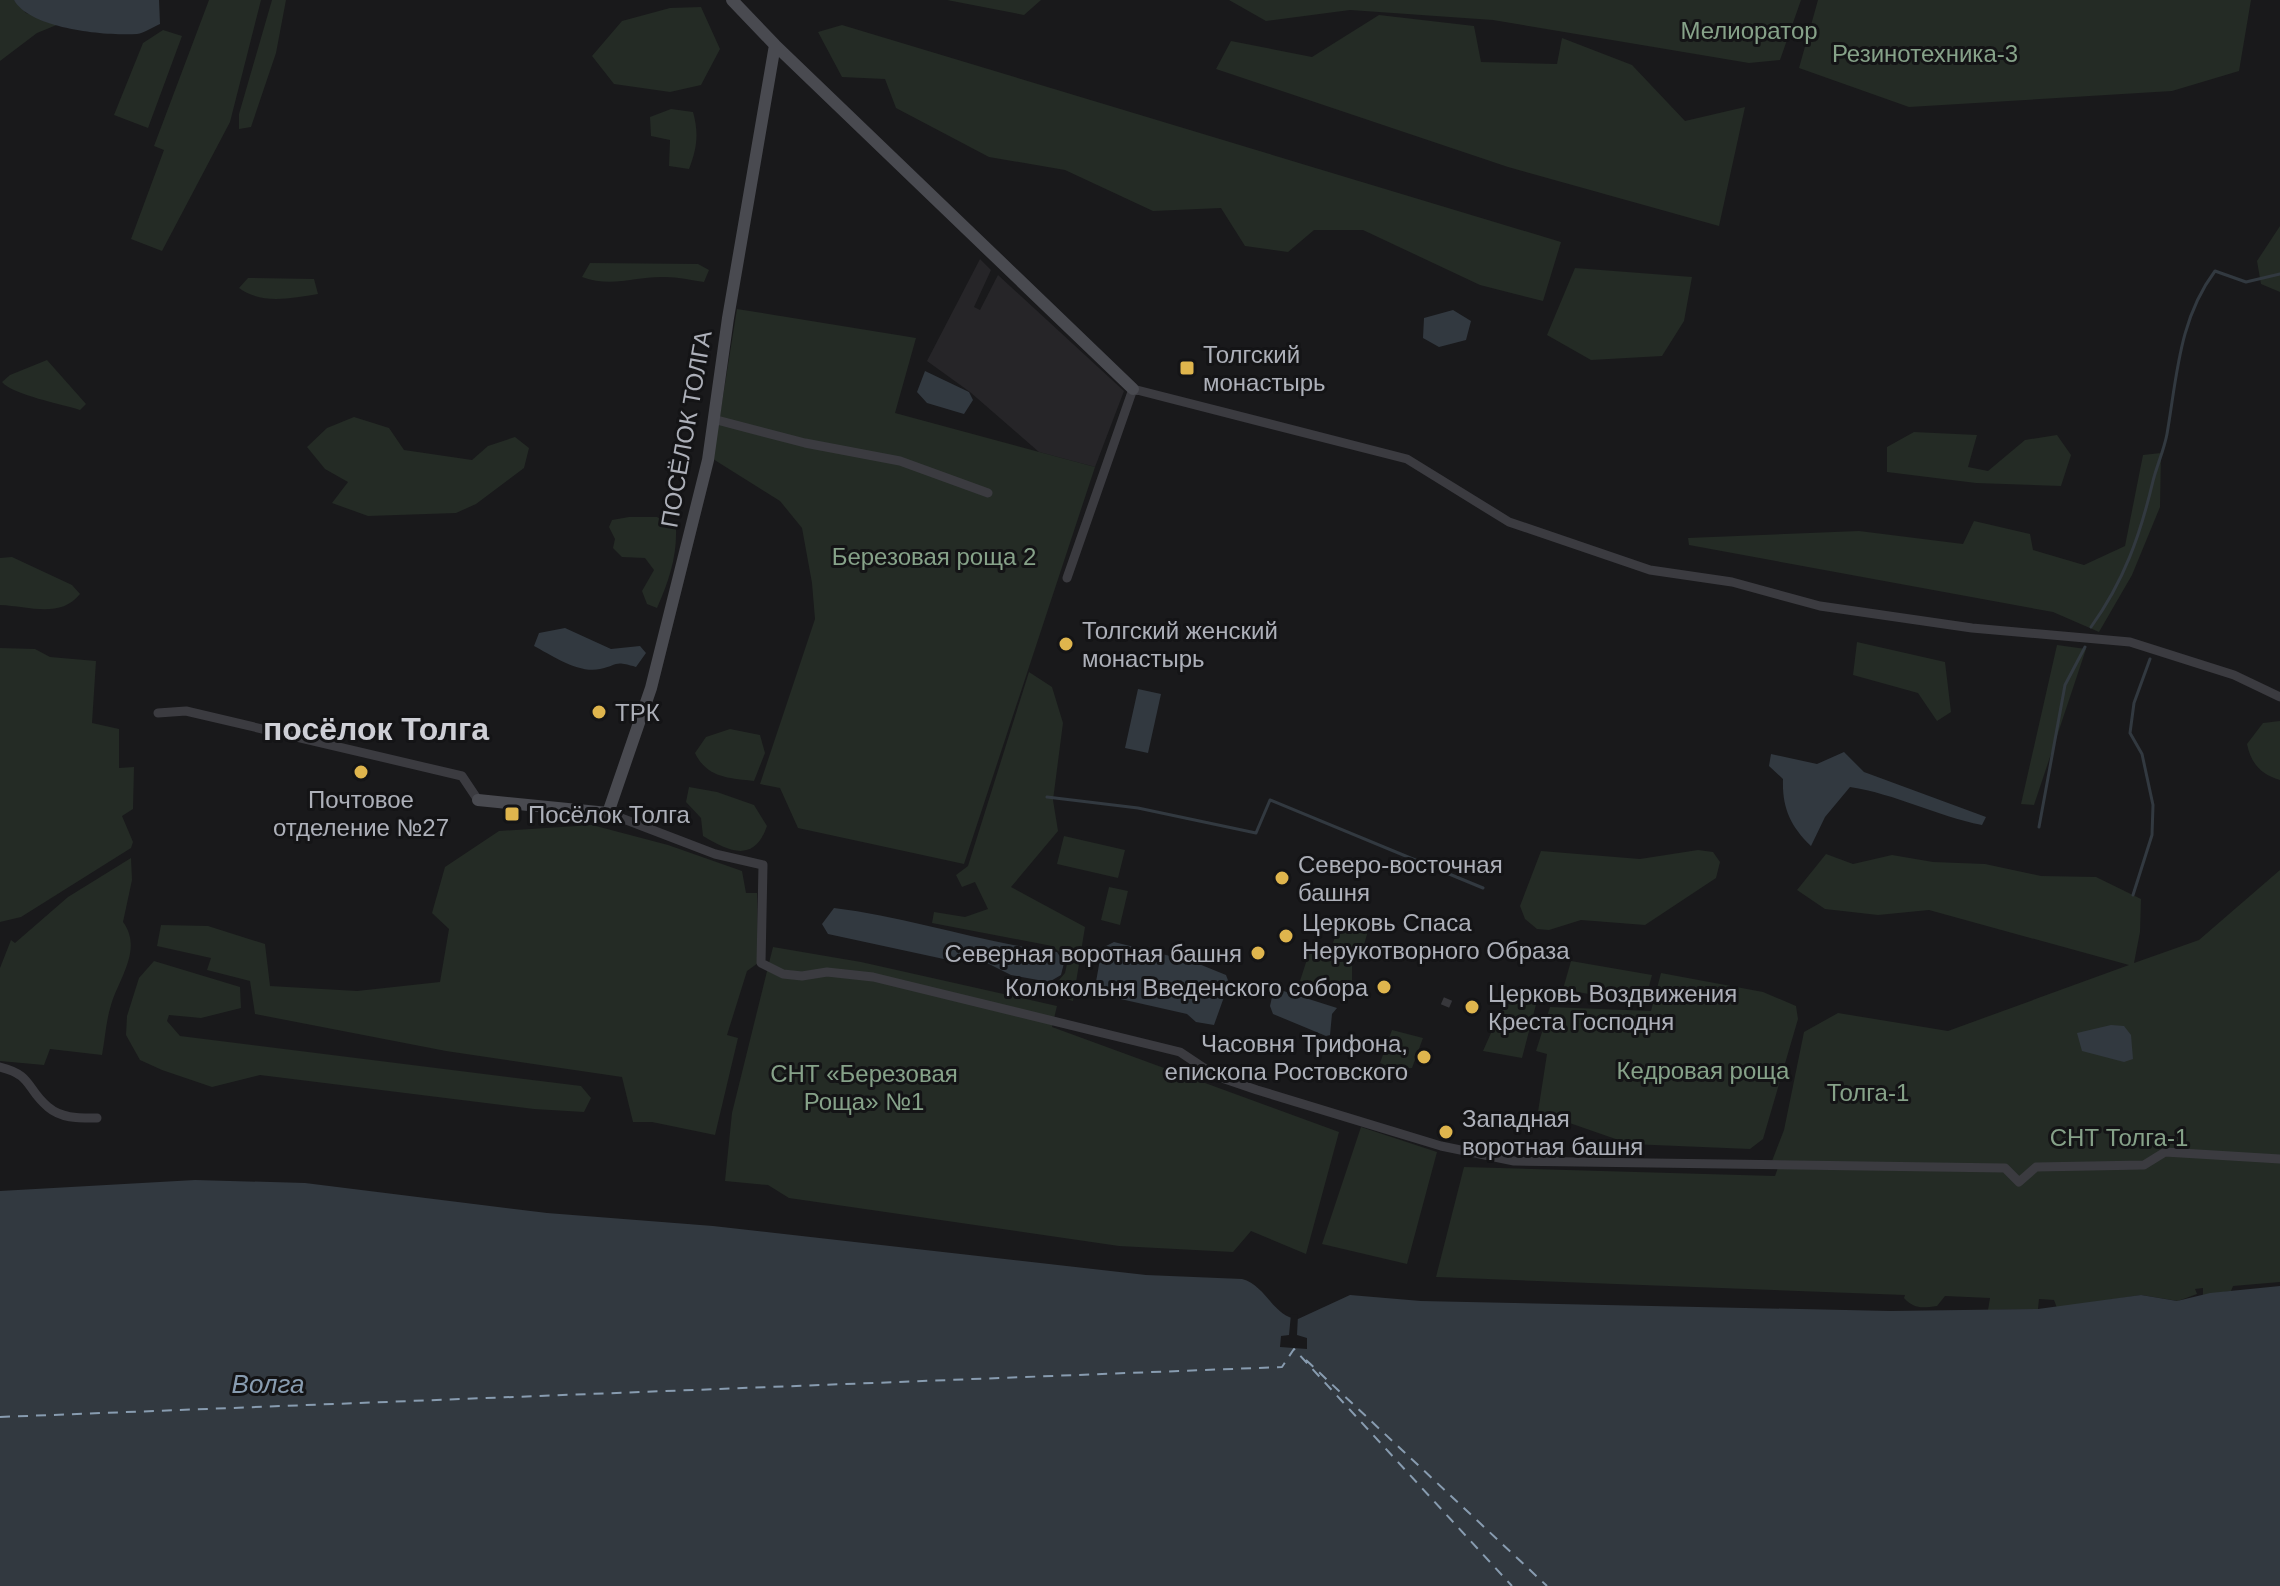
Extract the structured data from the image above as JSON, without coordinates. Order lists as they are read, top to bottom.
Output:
{
  "streets": {
    "street": ["ПОСЁЛОК ТОЛГА"]
  },
  "districts": ["посёлок Толга"],
  "water": ["Волга"],
  "parks": [
    "Мелиоратор",
    "Резинотехника-3",
    "Березовая роща 2",
    "Кедровая роща",
    "СНТ «Березовая Роща» №1",
    "Толга-1",
    "СНТ Толга-1"
  ],
  "places": {
    "transit": ["Толгский монастырь", "Посёлок Толга"],
    "other": [
      "Толгский женский монастырь",
      "ТРК",
      "Почтовое отделение №27",
      "Северо-восточная башня",
      "Церковь Спаса Нерукотворного Образа",
      "Северная воротная башня",
      "Колокольня Введенского собора",
      "Церковь Воздвижения Креста Господня",
      "Часовня Трифона, епископа Ростовского",
      "Западная воротная башня"
    ]
  }
}
